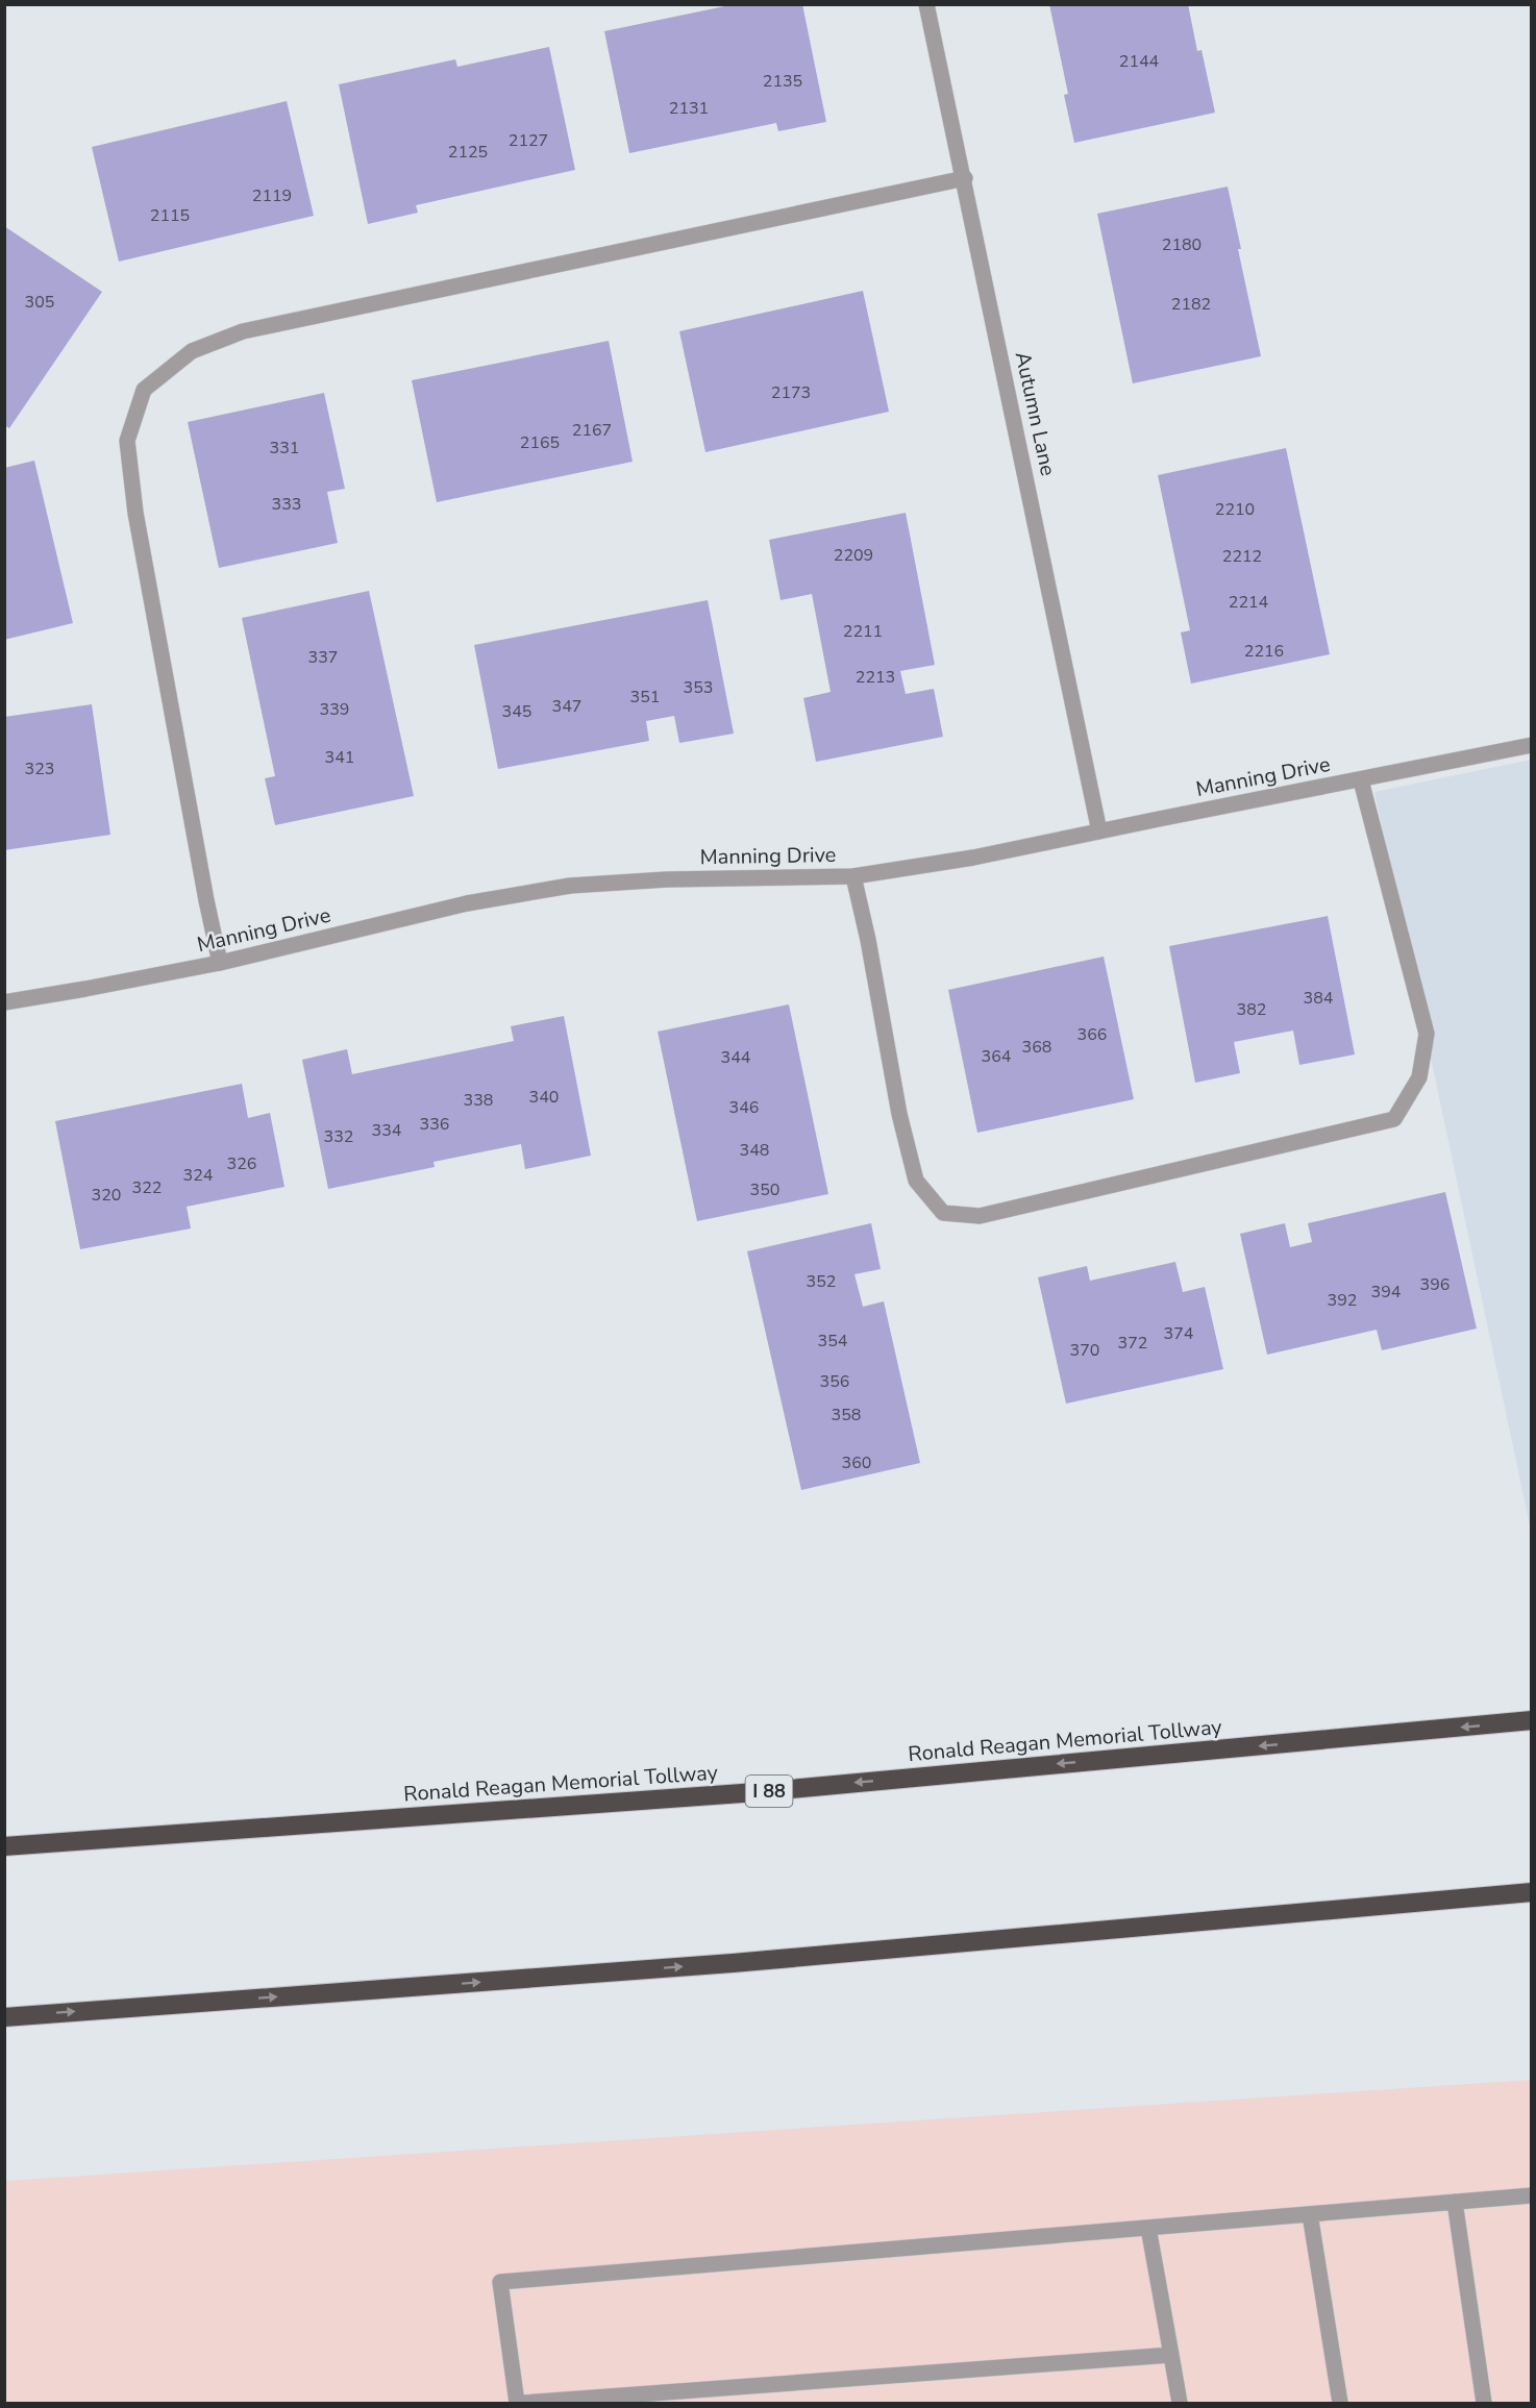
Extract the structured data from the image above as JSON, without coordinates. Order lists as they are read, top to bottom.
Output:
{
  "streets": {
    "highway": ["Ronald Reagan Memorial Tollway", "I 88"],
    "street": ["Autumn Lane", "Manning Drive"]
  },
  "crossings": [
    ["Autumn Lane", "Manning Drive"]
  ],
  "one_way": ["Ronald Reagan Memorial Tollway"],
  "house_numbers": [
    "2144",
    "2135",
    "2131",
    "2127",
    "2125",
    "2119",
    "2115",
    "2180",
    "305",
    "2182",
    "2173",
    "2167",
    "2165",
    "331",
    "333",
    "2210",
    "2209",
    "2212",
    "2214",
    "2211",
    "2216",
    "337",
    "2213",
    "353",
    "351",
    "347",
    "339",
    "345",
    "341",
    "323",
    "384",
    "382",
    "366",
    "368",
    "364",
    "344",
    "340",
    "338",
    "346",
    "336",
    "334",
    "332",
    "348",
    "326",
    "324",
    "322",
    "350",
    "320",
    "352",
    "396",
    "394",
    "392",
    "374",
    "354",
    "372",
    "370",
    "356",
    "358",
    "360"
  ]
}
